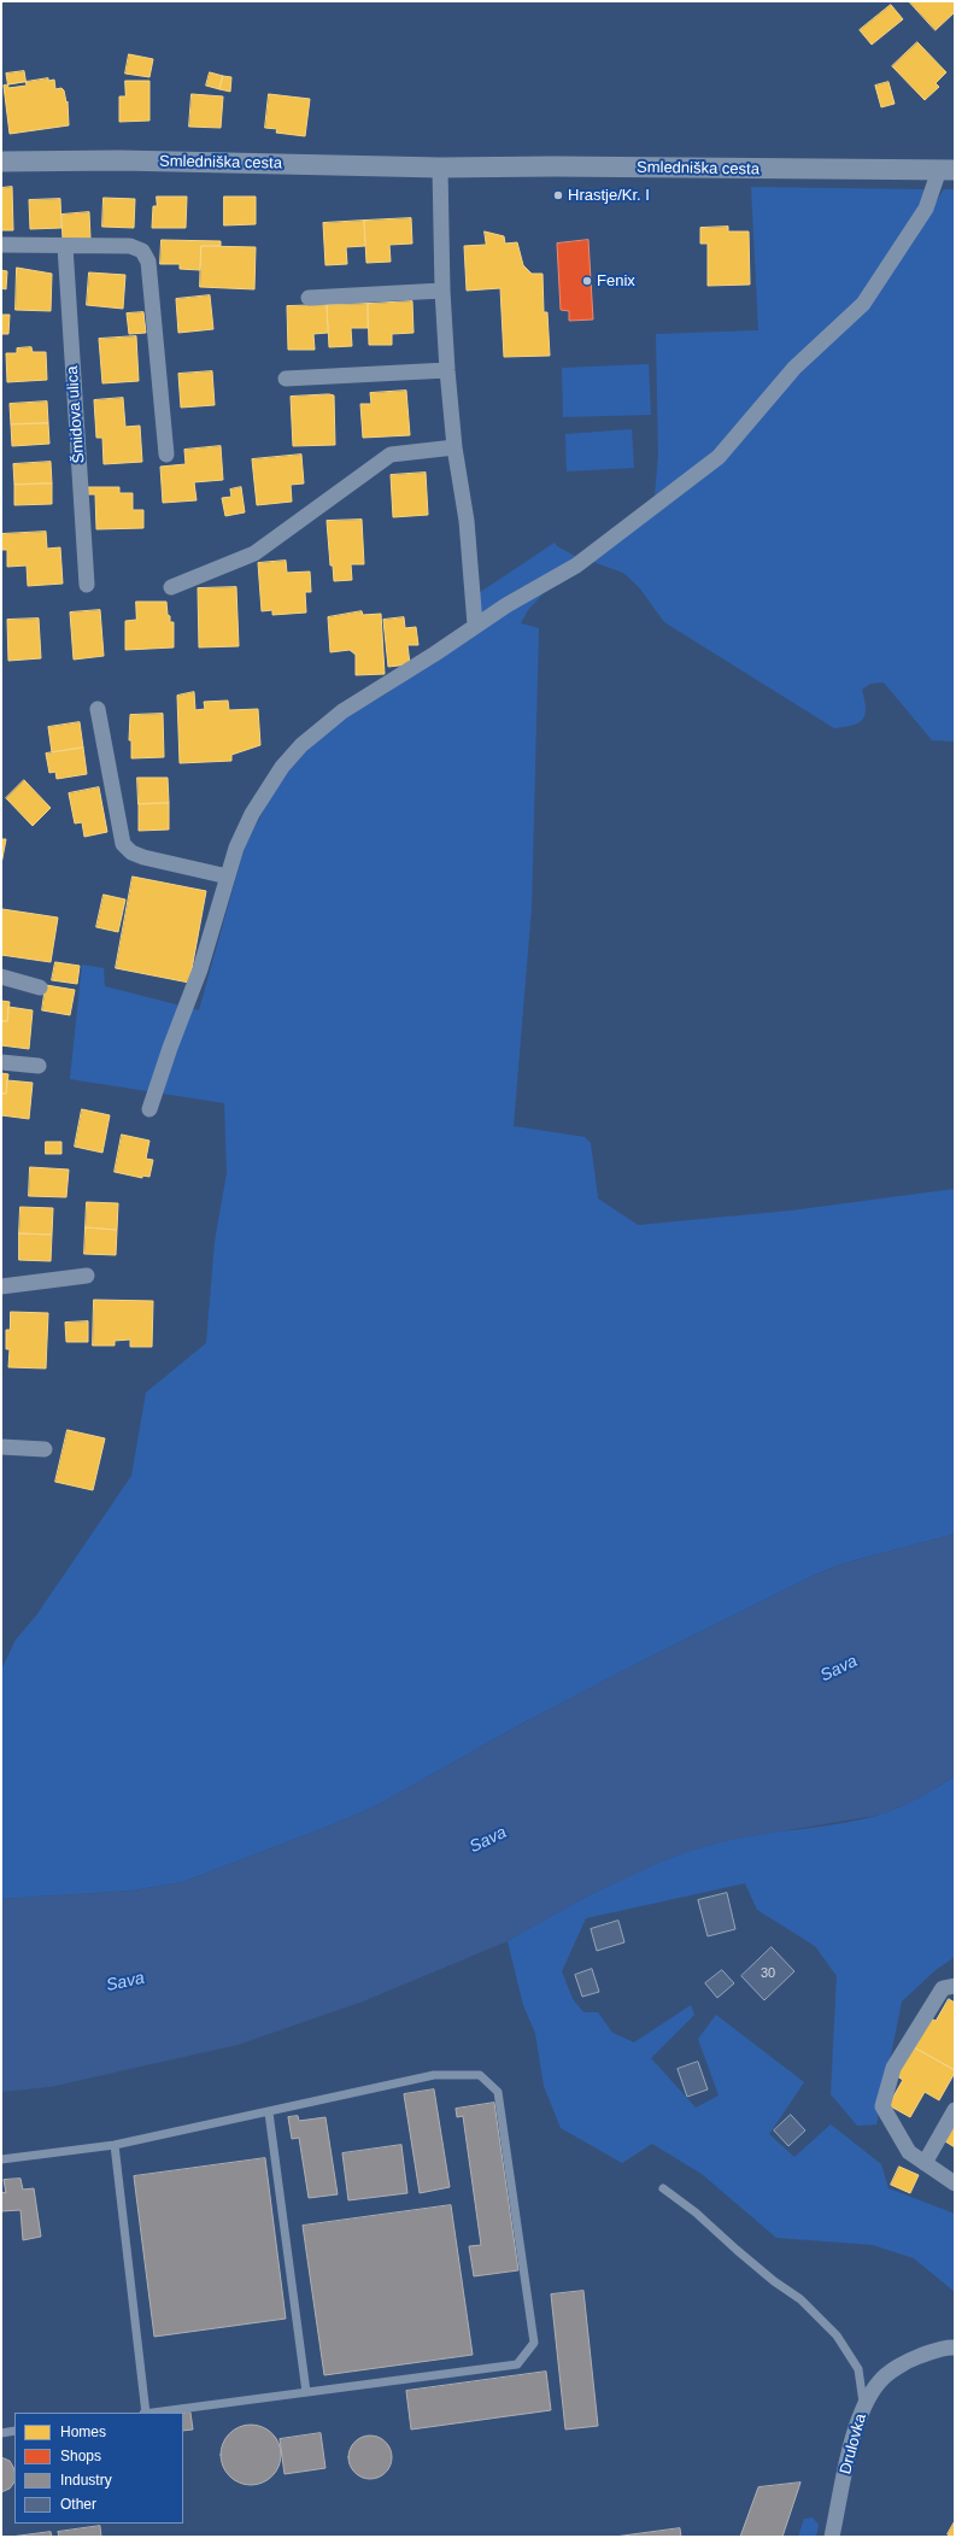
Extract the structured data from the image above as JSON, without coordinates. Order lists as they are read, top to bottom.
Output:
{
  "streets": {
    "street": ["Smledniška cesta", "Šmidova ulica", "Drulovka"]
  },
  "water": ["Sava"],
  "places": ["Hrastje/Kr. I", "Fenix"],
  "house_numbers": ["30"],
  "legend": [
    "Homes",
    "Shops",
    "Industry",
    "Other"
  ]
}
